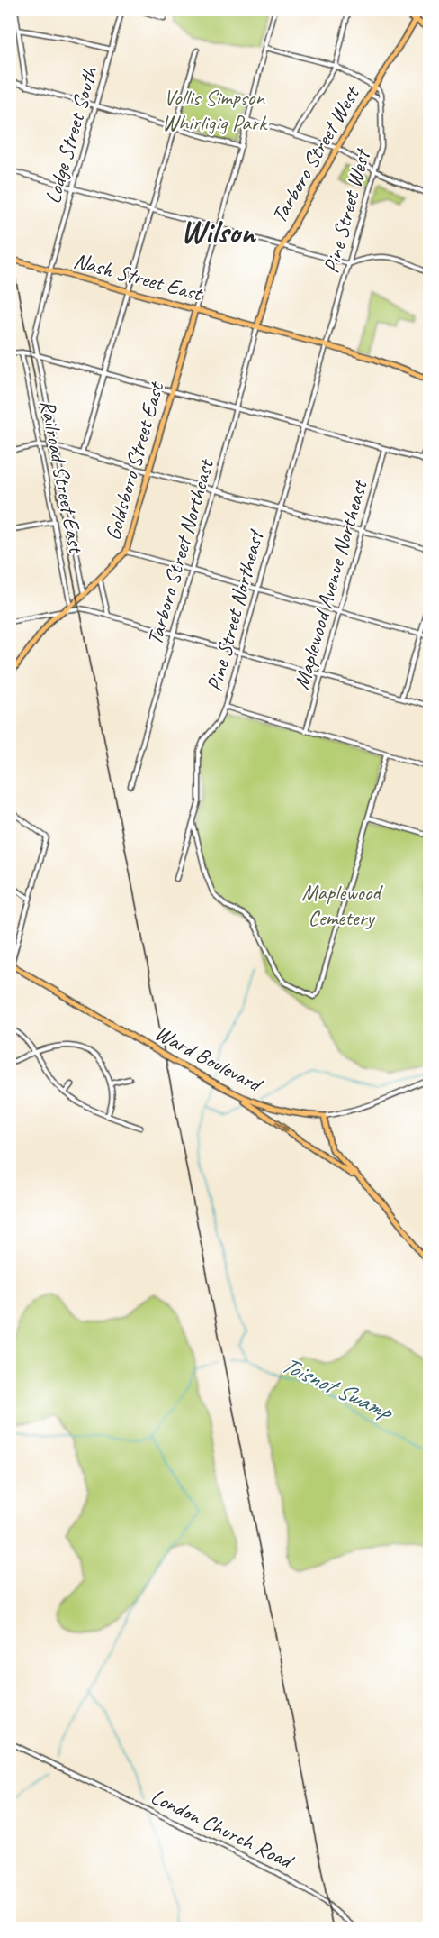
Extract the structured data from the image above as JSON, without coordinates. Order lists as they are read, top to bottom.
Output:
{
  "streets": {
    "main road": [
      "Tarboro Street West",
      "Nash Street East",
      "Goldsboro Street East",
      "Ward Boulevard"
    ],
    "street": [
      "Lodge Street South",
      "Pine Street West",
      "Railroad Street East",
      "Tarboro Street Northeast",
      "Maplewood Avenue Northeast",
      "Pine Street Northeast",
      "London Church Road"
    ]
  },
  "crossings": [
    ["Lodge Street South", "Nash Street East"],
    ["Lodge Street South", "Goldsboro Street East"],
    ["Tarboro Street West", "Pine Street West"],
    ["Tarboro Street West", "Nash Street East"],
    ["Tarboro Street West", "Tarboro Street Northeast"],
    ["Pine Street West", "Nash Street East"],
    ["Pine Street West", "Pine Street Northeast"],
    ["Nash Street East", "Goldsboro Street East"],
    ["Nash Street East", "Tarboro Street Northeast"],
    ["Nash Street East", "Pine Street Northeast"],
    ["Goldsboro Street East", "Railroad Street East"]
  ],
  "districts": ["Wilson"],
  "water": ["Toisnot Swamp"],
  "parks": ["Vollis Simpson Whirligig Park", "Maplewood Cemetery"]
}
